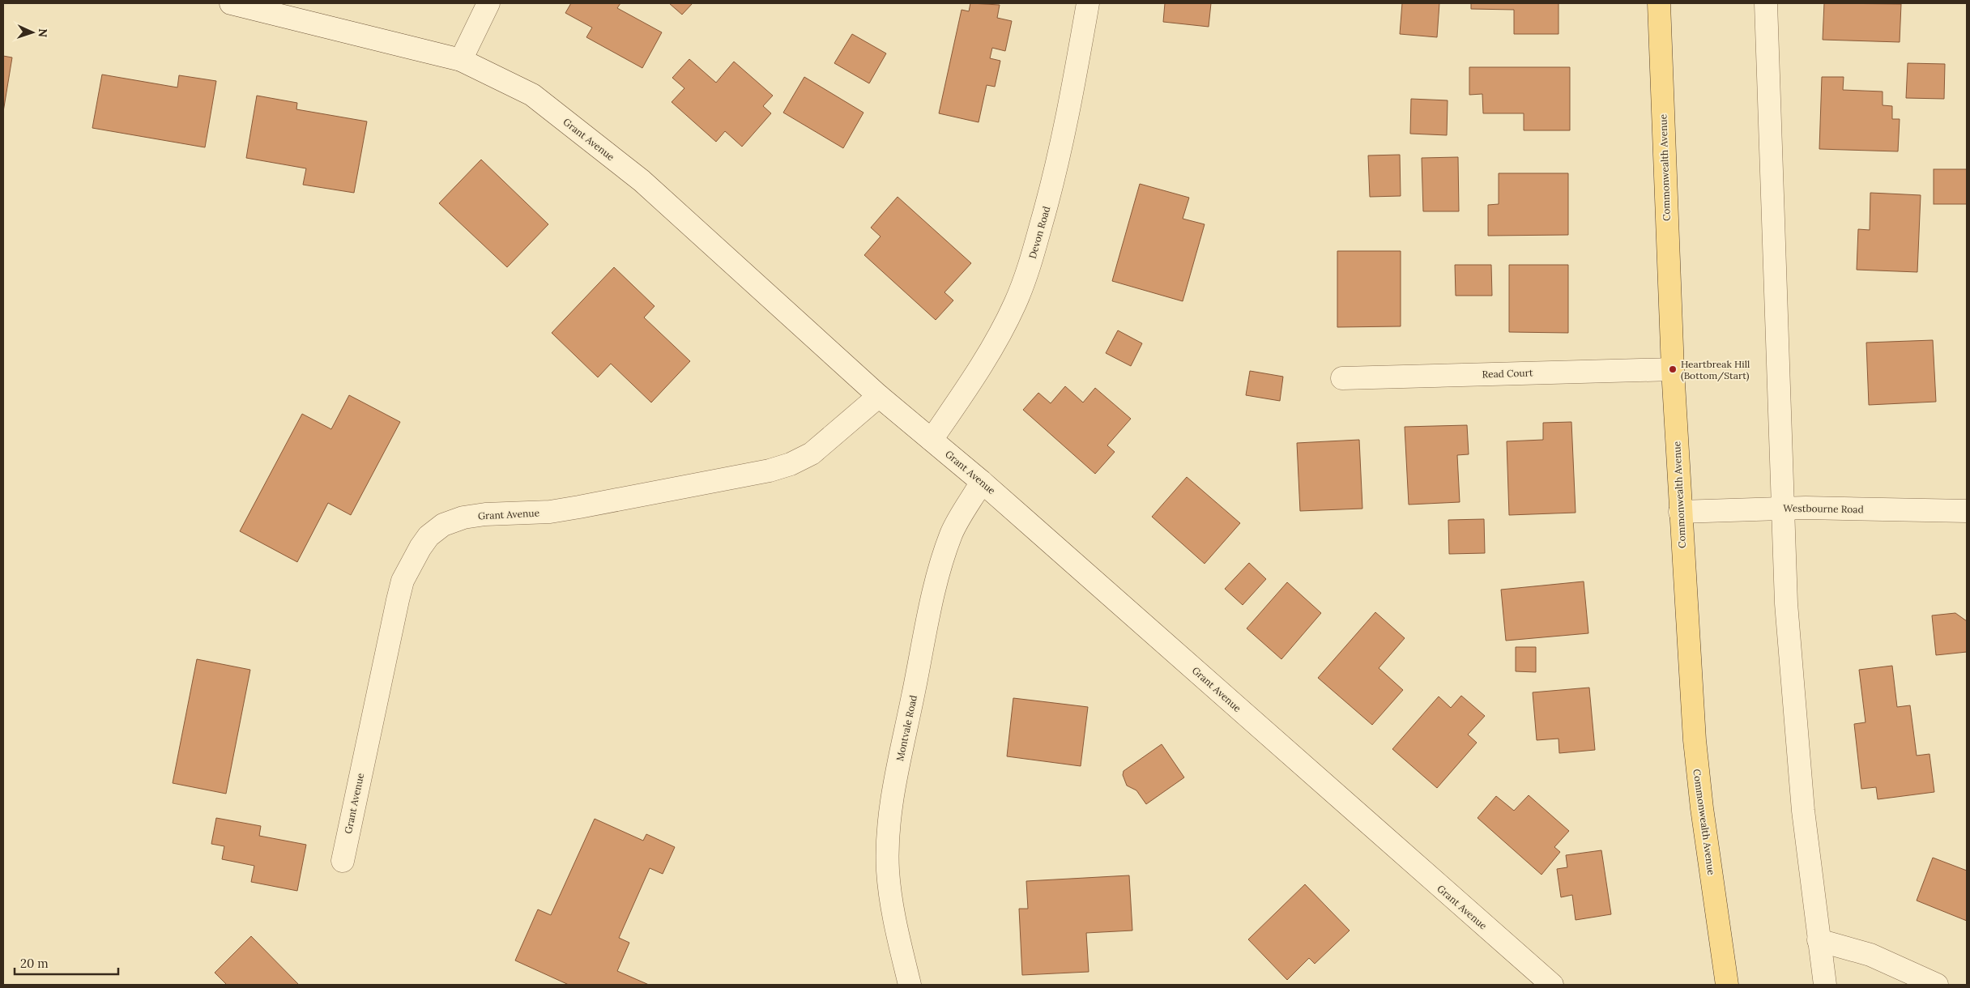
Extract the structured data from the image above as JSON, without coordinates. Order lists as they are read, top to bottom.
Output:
{
  "streets": {
    "main road": ["Commonwealth Avenue"],
    "street": [
      "Grant Avenue",
      "Devon Road",
      "Read Court",
      "Westbourne Road",
      "Montvale Road"
    ]
  },
  "crossings": [
    ["Grant Avenue", "Devon Road"],
    ["Grant Avenue", "Montvale Road"],
    ["Commonwealth Avenue", "Read Court"],
    ["Commonwealth Avenue", "Westbourne Road"]
  ],
  "places": ["Heartbreak Hill (Bottom/Start)"],
  "scale_bar": "20 m",
  "north": "right"
}
